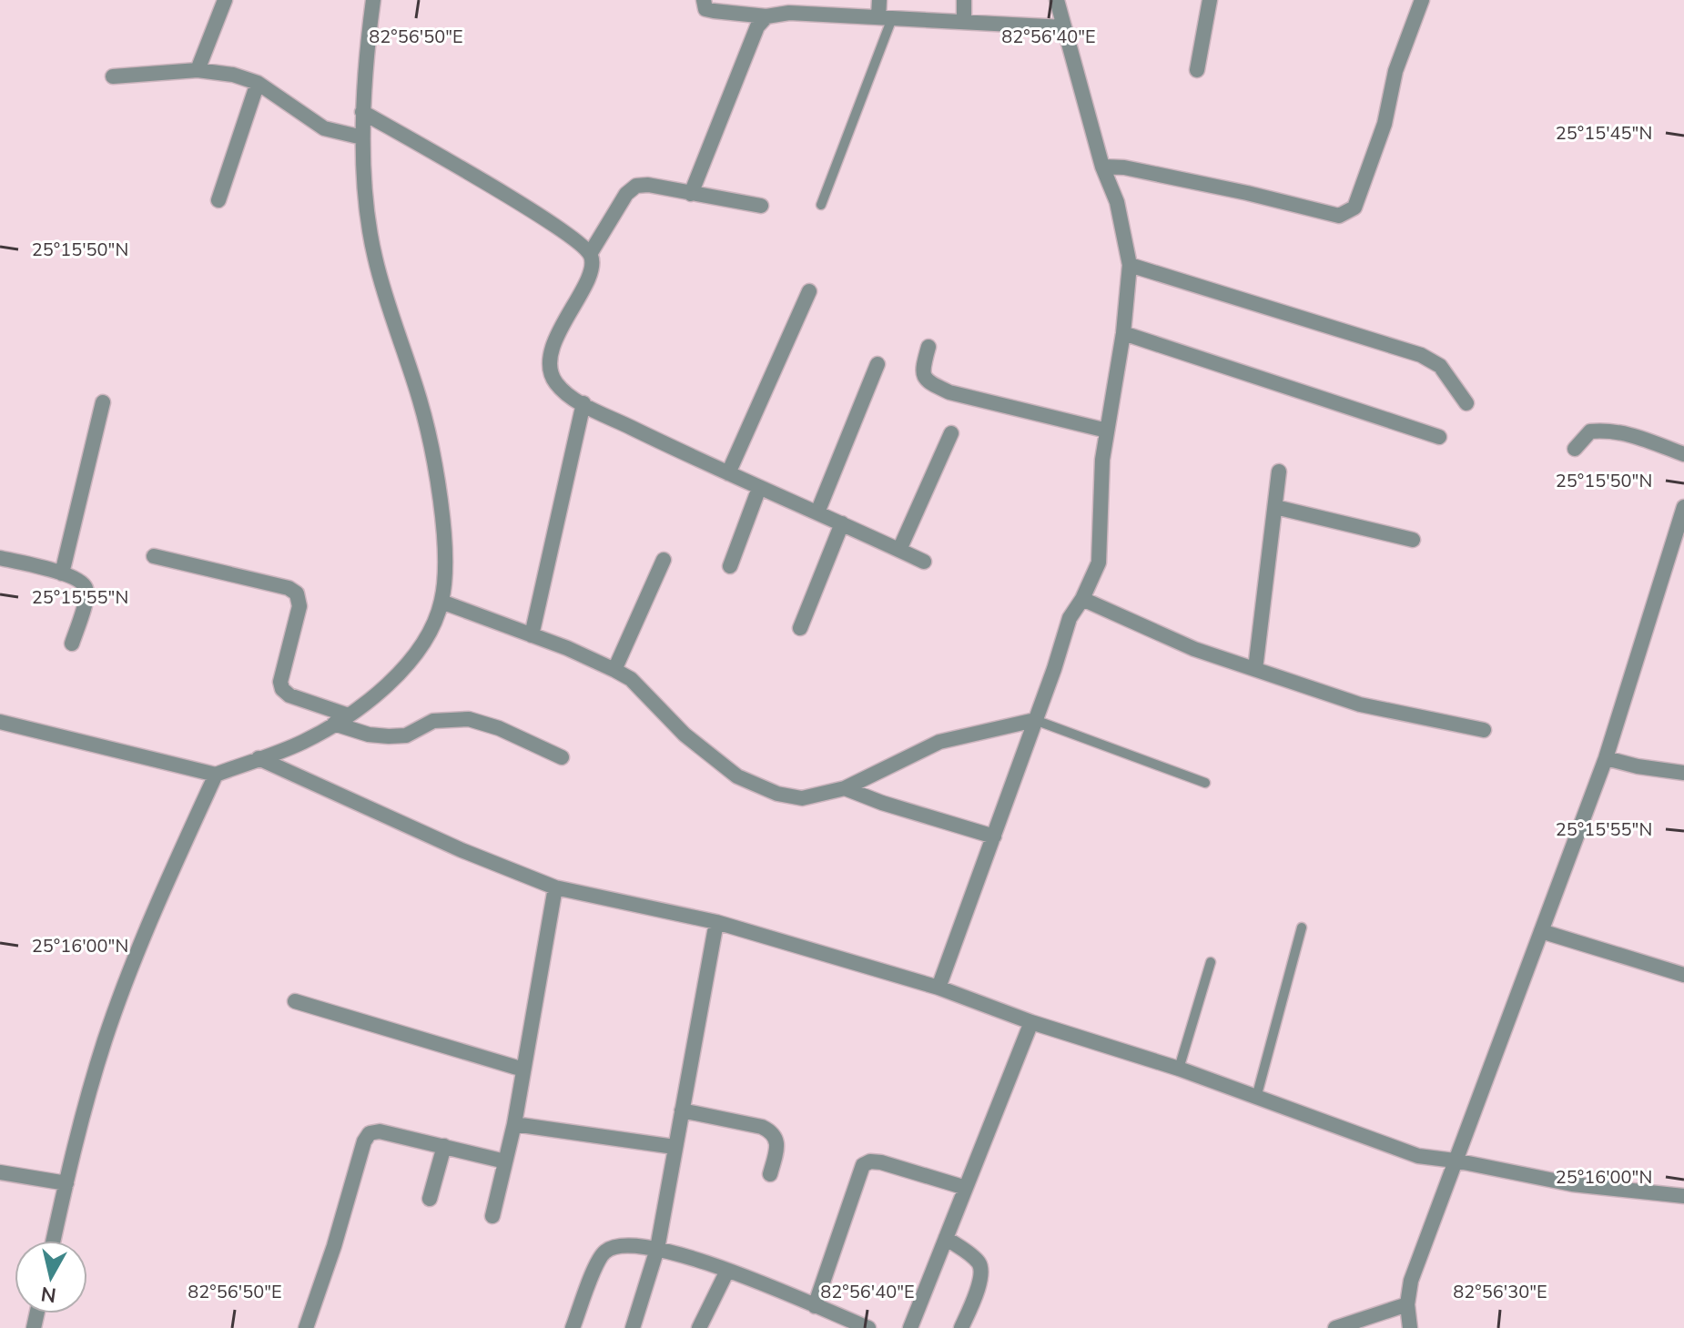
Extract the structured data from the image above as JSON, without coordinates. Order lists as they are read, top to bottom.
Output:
{
  "north": "bottom",
  "coordinates": [
    "82°56'50\"E",
    "82°56'40\"E",
    "25°15'45\"N",
    "25°15'50\"N",
    "25°15'55\"N",
    "25°16'00\"N",
    "82°56'30\"E"
  ]
}
